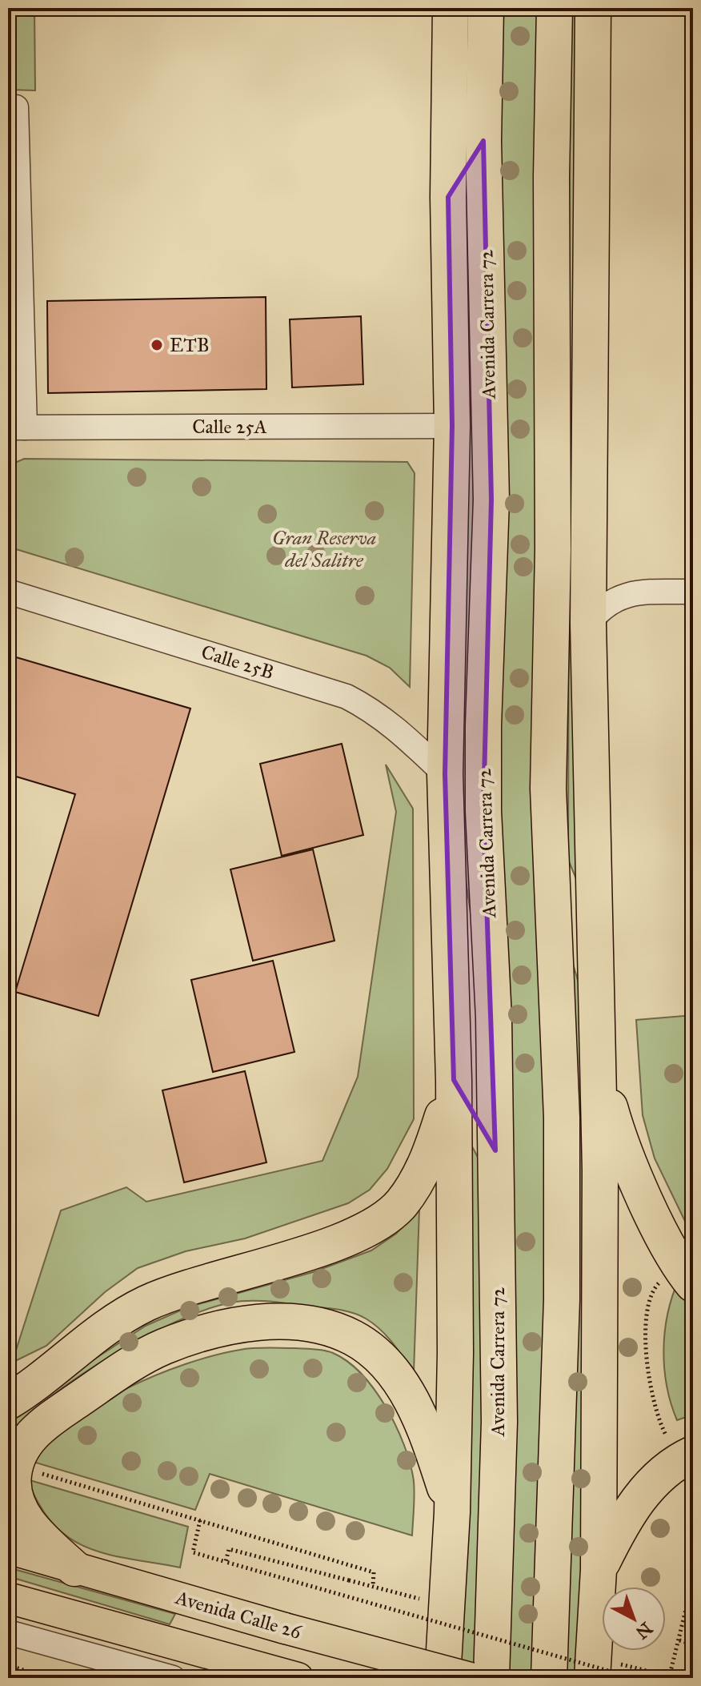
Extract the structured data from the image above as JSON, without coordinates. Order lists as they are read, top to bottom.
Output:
{
  "streets": {
    "highway": ["Avenida Carrera 72"],
    "main road": ["Avenida Calle 26"],
    "street": ["Calle 25A", "Calle 25B"]
  },
  "crossings": [
    ["Avenida Carrera 72", "Calle 25A"],
    ["Avenida Carrera 72", "Calle 25B"]
  ],
  "parks": ["Gran Reserva del Salitre"],
  "places": ["ETB"],
  "north": "bottom right"
}
